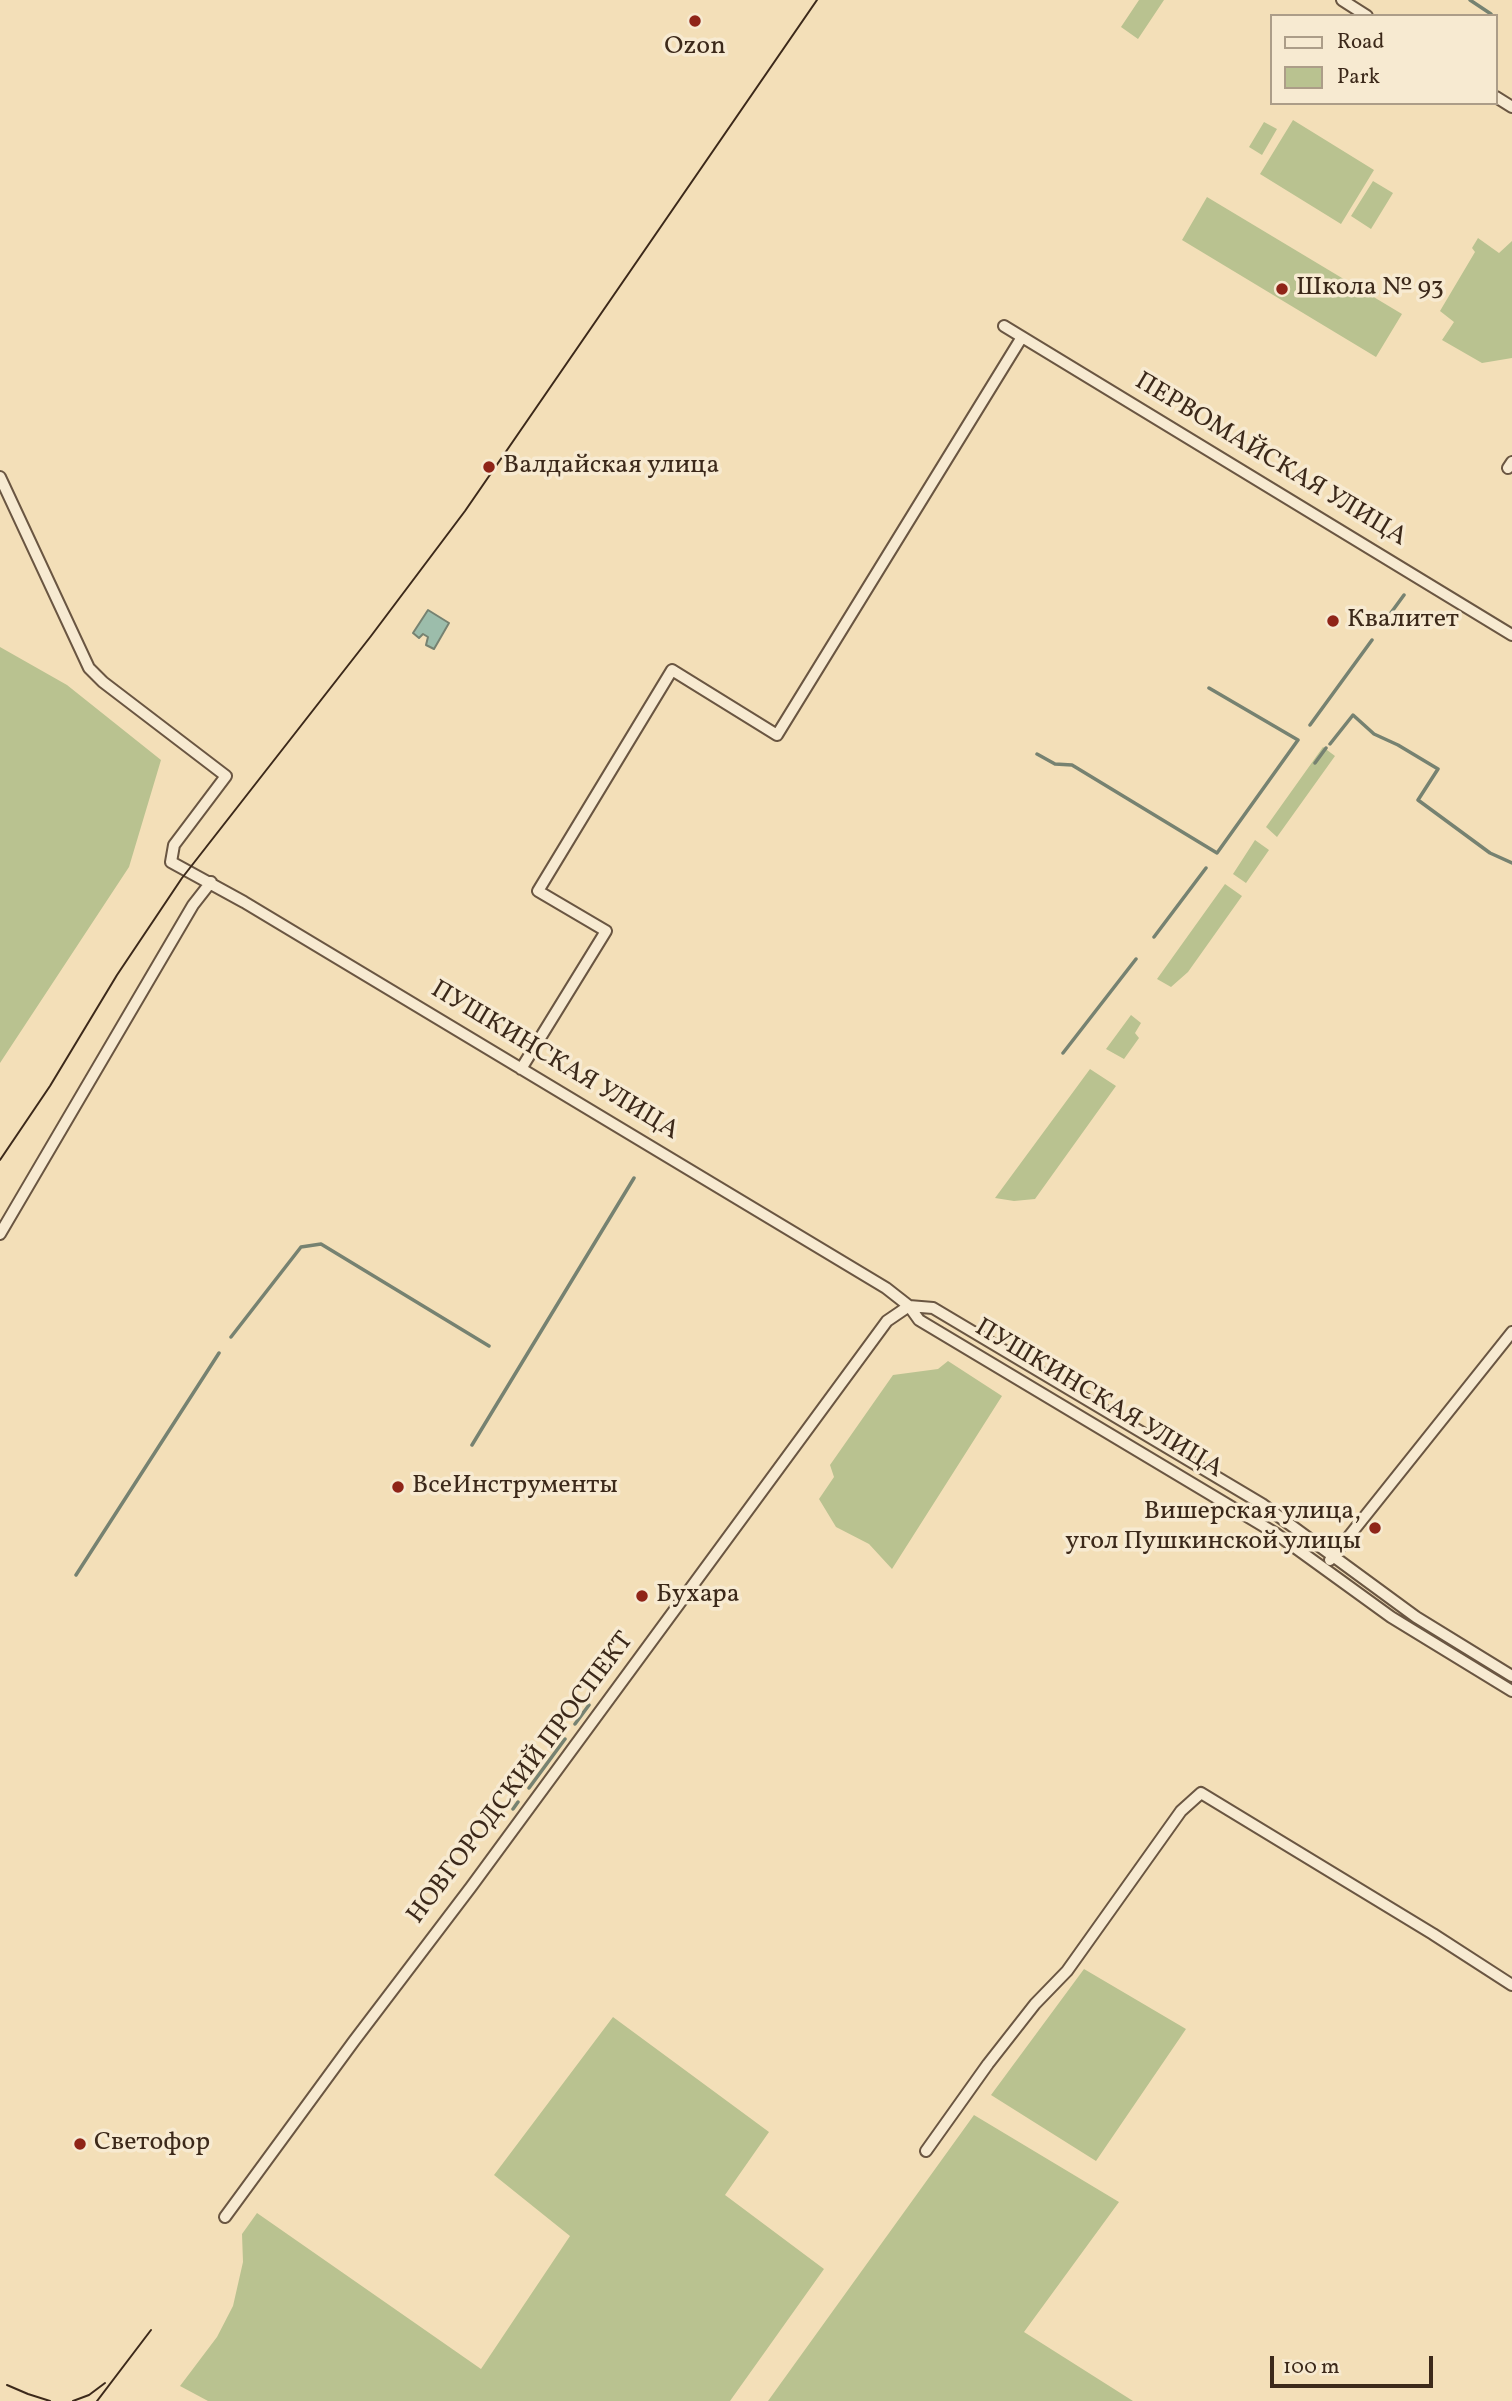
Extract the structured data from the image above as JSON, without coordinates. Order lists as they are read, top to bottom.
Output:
{
  "streets": {
    "street": ["ПЕРВОМАЙСКАЯ УЛИЦА", "ПУШКИНСКАЯ УЛИЦА", "НОВГОРОДСКИЙ ПРОСПЕКТ"]
  },
  "crossings": [
    ["ПУШКИНСКАЯ УЛИЦА", "НОВГОРОДСКИЙ ПРОСПЕКТ"]
  ],
  "places": [
    "Ozon",
    "Школа № 93",
    "Валдайская улица",
    "Квалитет",
    "ВсеИнструменты",
    "Вишерская улица, угол Пушкинской улицы",
    "Бухара",
    "Светофор"
  ],
  "legend": ["Road", "Park"],
  "scale_bar": "100 m"
}
